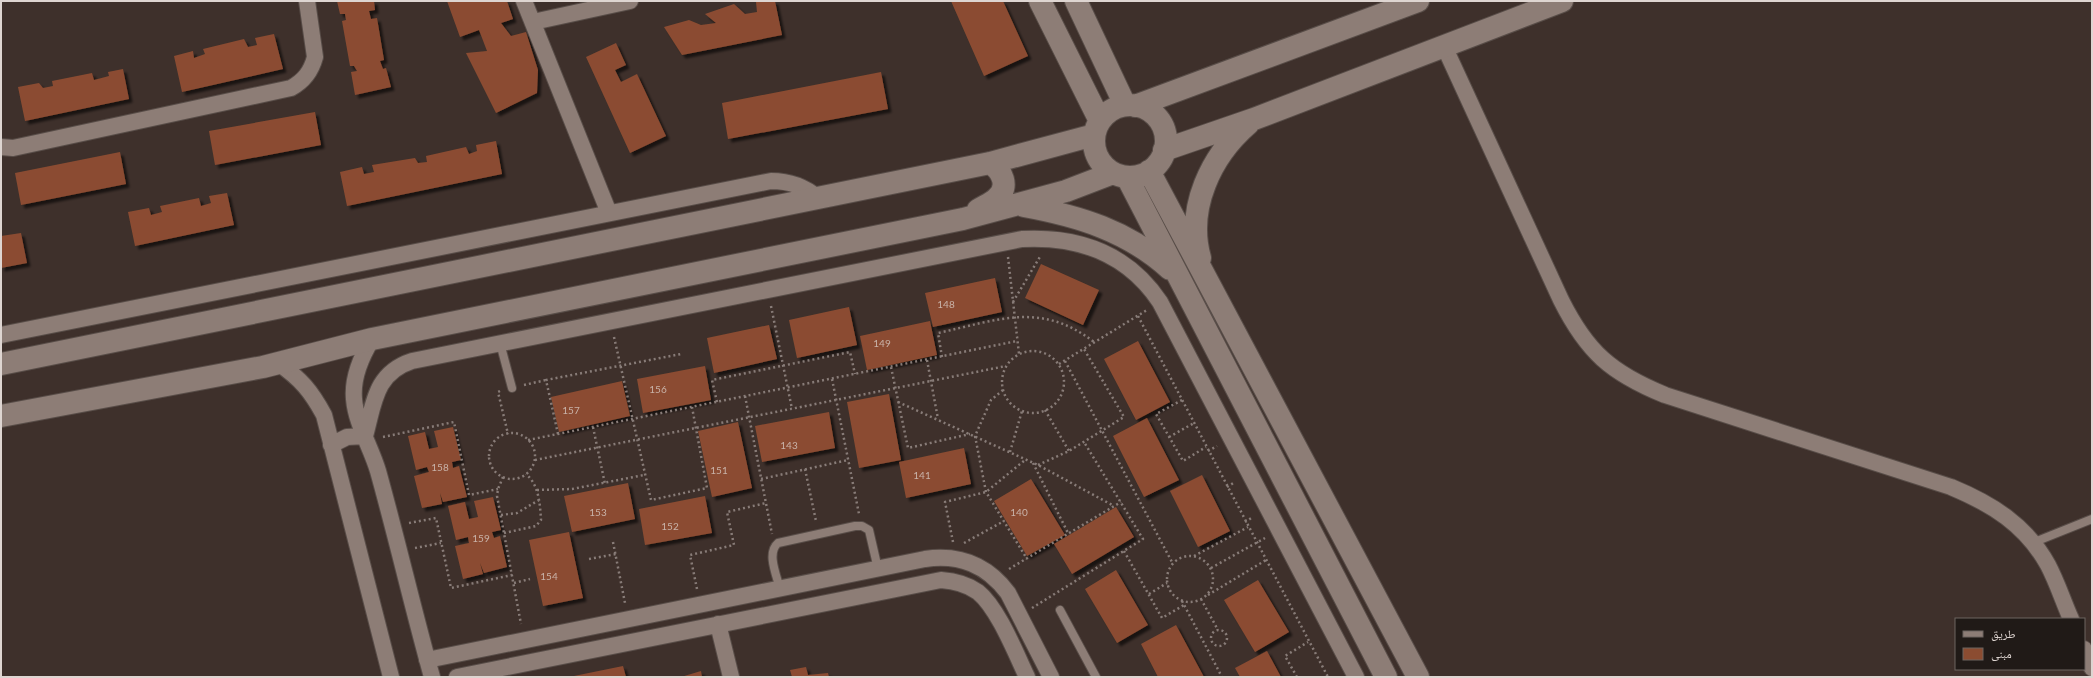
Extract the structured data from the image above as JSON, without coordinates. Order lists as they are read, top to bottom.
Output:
{
  "house_numbers": [
    "148",
    "149",
    "156",
    "157",
    "143",
    "158",
    "151",
    "141",
    "153",
    "140",
    "152",
    "159",
    "154"
  ],
  "legend": ["طريق", "مبنى"]
}
